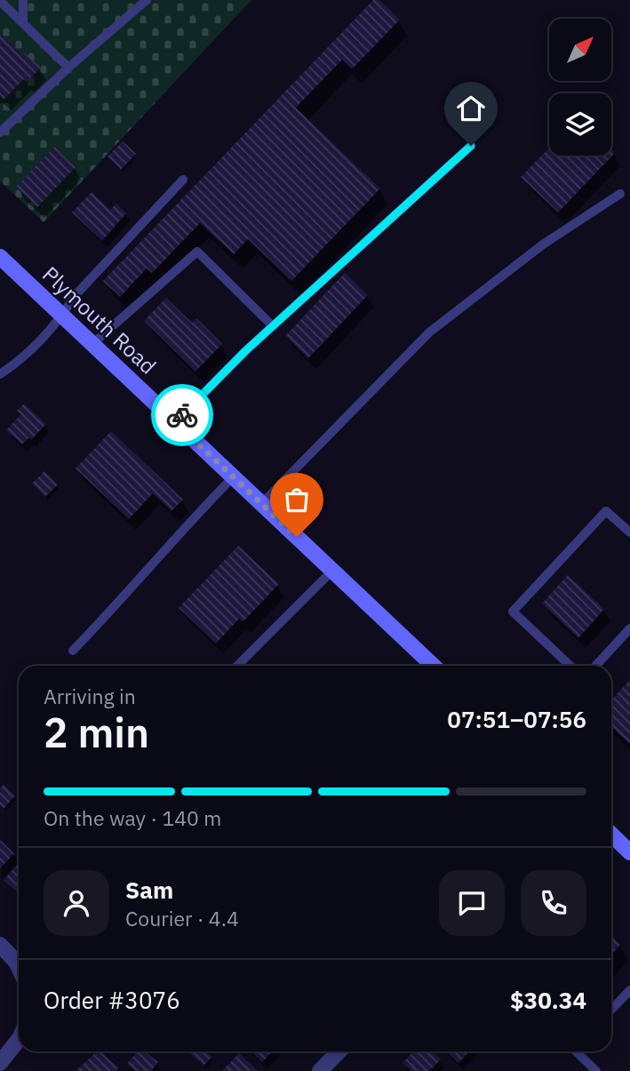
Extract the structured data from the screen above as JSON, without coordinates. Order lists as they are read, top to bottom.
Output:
{
  "streets": {
    "main road": ["Plymouth Road"]
  },
  "north": "top right",
  "page": {
    "heading": ["2 min", "Arriving in", "07:51–07:56"],
    "panel": [
      "Sam",
      "Courier · 4.4",
      "Order #3076",
      "$30.34"
    ],
    "bar": "On the way · 140 m"
  }
}
